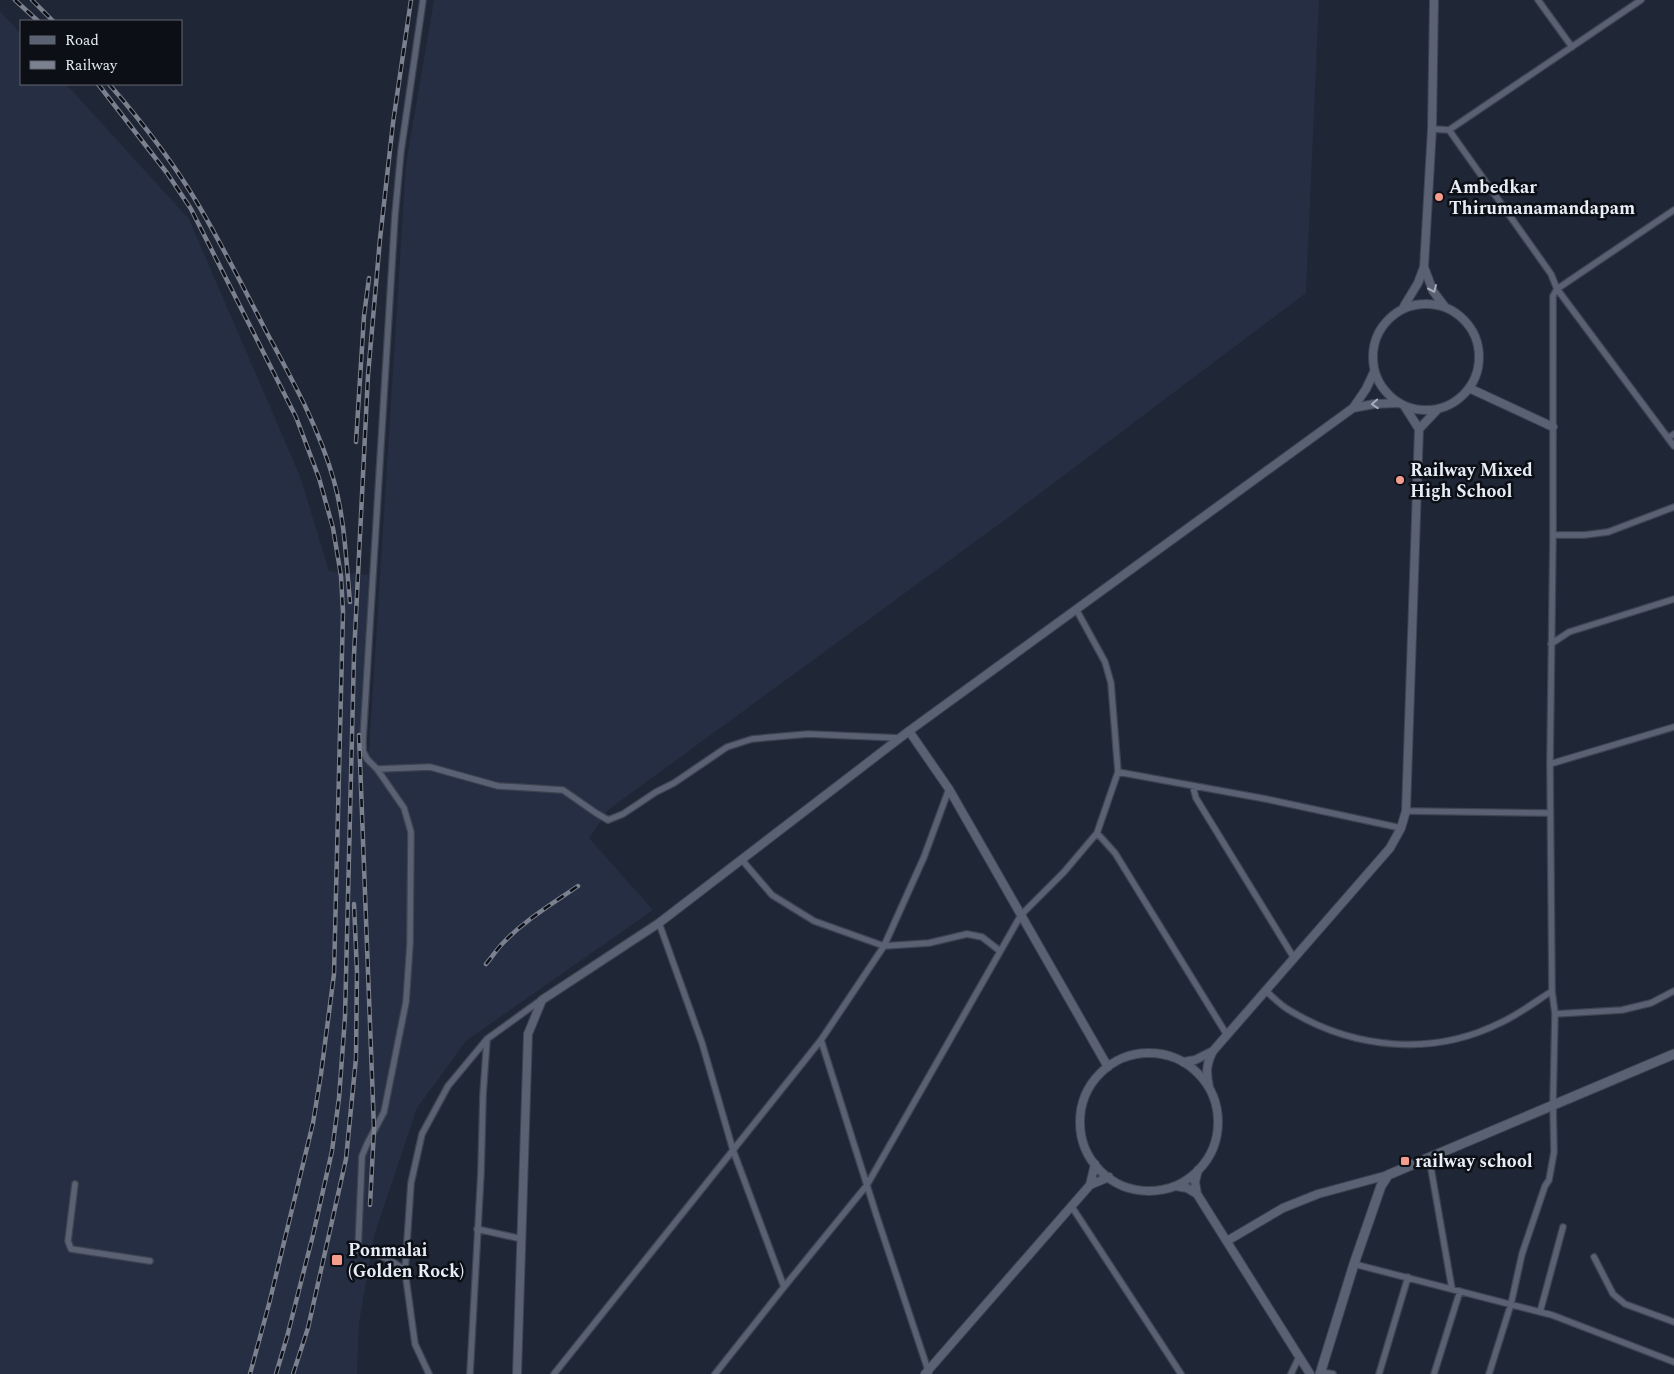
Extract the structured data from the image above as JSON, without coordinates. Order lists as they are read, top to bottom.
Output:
{
  "places": {
    "other": ["Ambedkar Thirumanamandapam", "Railway Mixed High School"],
    "transit": ["railway school", "Ponmalai (Golden Rock)"]
  },
  "legend": ["Road", "Railway"]
}
